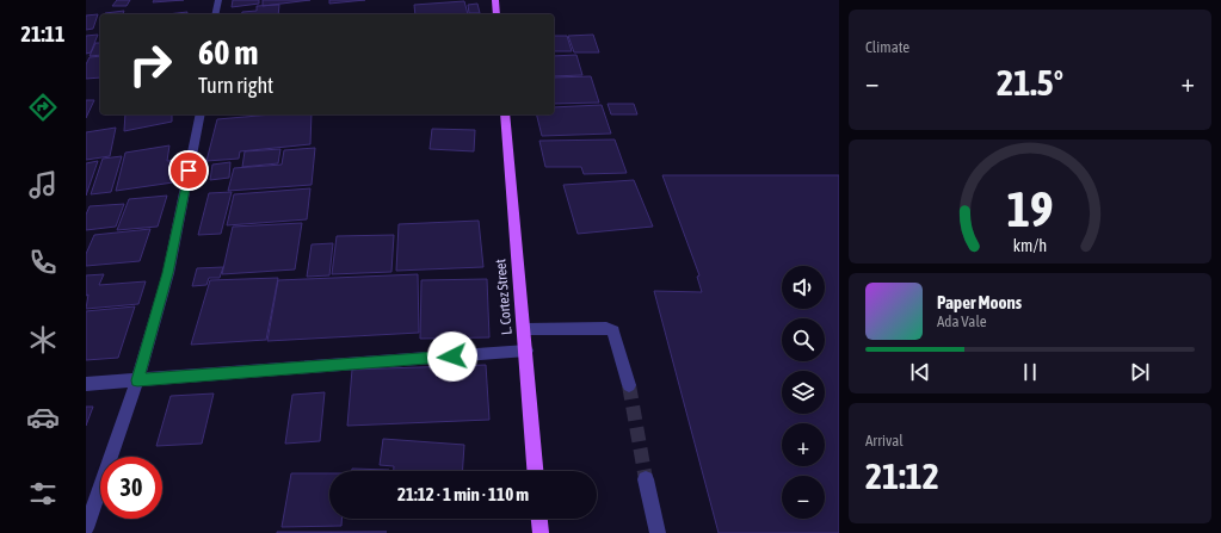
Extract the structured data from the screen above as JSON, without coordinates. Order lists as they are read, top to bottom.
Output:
{
  "streets": {
    "main road": ["L. Cortez Street"]
  },
  "page": {
    "tabs": "21:11",
    "tile": [
      "Climate",
      ["Arrival", "21:12"]
    ],
    "turn": ["60 m", "Turn right"],
    "heat": ["−", "21.5°", "+"],
    "map_buttons": ["+", "−"],
    "song": ["Paper Moons", "Ada Vale"],
    "limit": "30",
    "trip": "21:12 · 1 min · 110 m",
    "gauge": ["19", "km/h"]
  }
}
